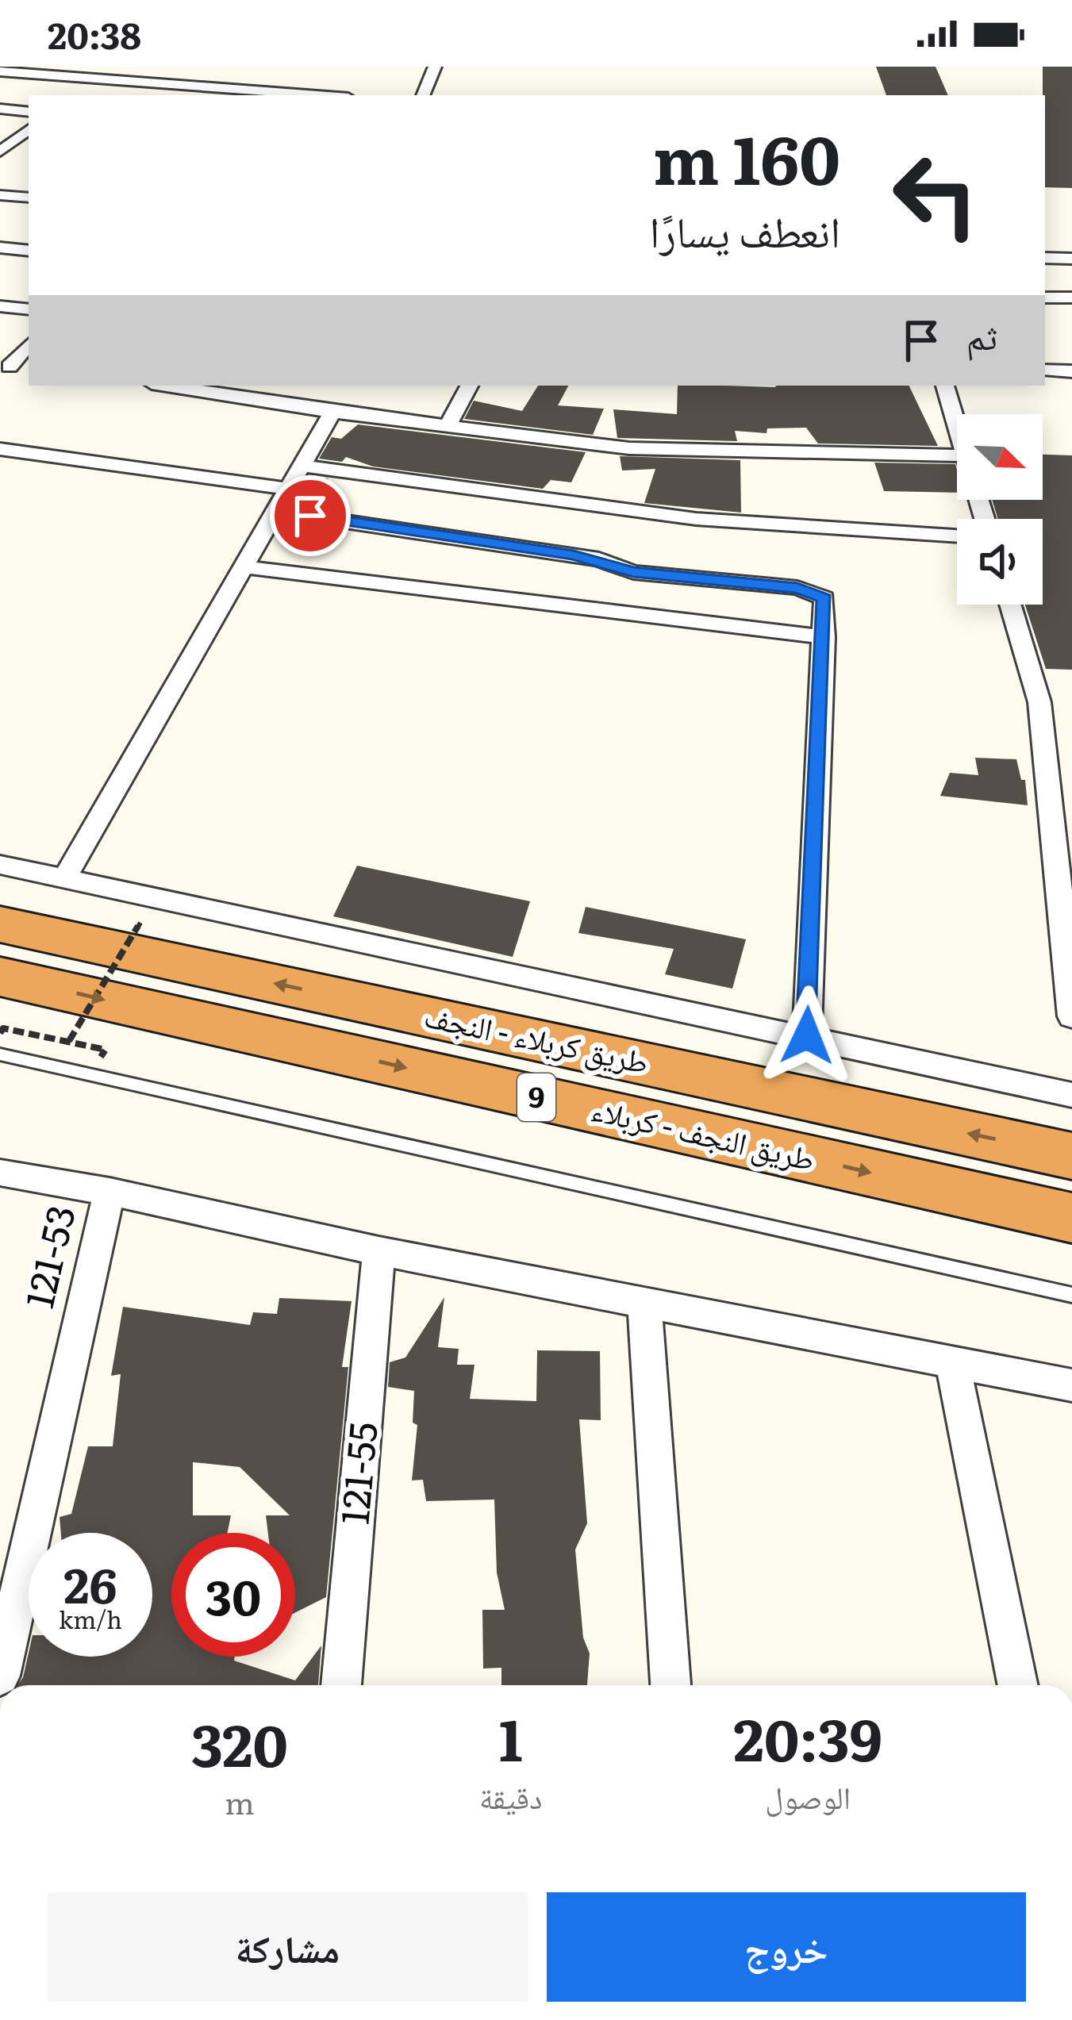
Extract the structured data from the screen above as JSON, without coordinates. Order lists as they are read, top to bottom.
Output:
{
  "streets": {
    "highway": ["طريق کربلاء - النجف", "9", "طريق النجف - کربلاء"],
    "street": ["121-53", "121-55"]
  },
  "one_way": ["طريق کربلاء - النجف", "طريق النجف - کربلاء"],
  "north": "bottom right",
  "page": {
    "status": "20:38",
    "turn": ["160 m", "انعطف يسارًا"],
    "then": "ثم",
    "speed": "26 km/h",
    "limit": "30",
    "eta": [
      "20:39",
      "الوصول",
      "1",
      "دقيقة",
      "320",
      "m"
    ],
    "buttons": ["خروج", "مشاركة"]
  }
}
